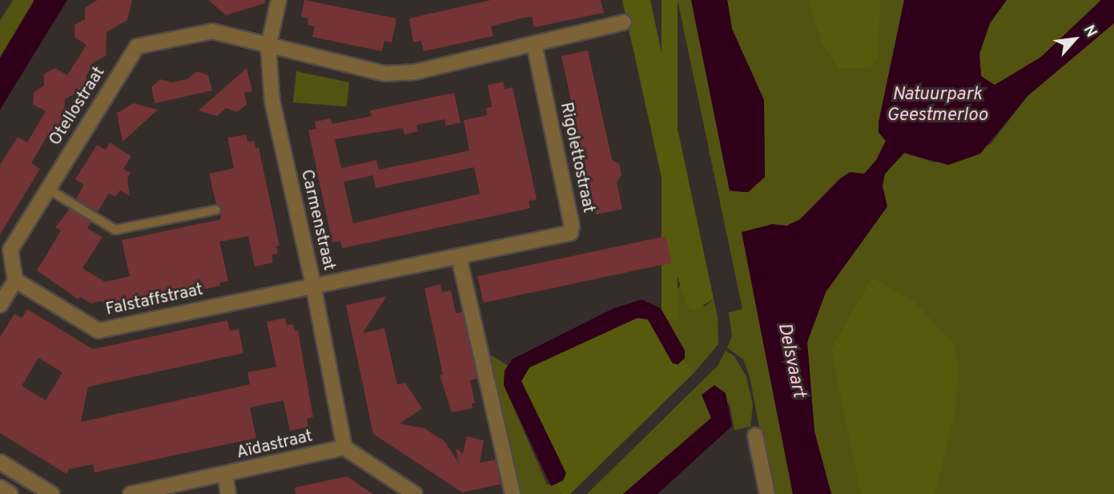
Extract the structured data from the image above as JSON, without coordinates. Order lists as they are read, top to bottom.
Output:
{
  "streets": {
    "street": [
      "Otellostraat",
      "Rigolettostraat",
      "Carmenstraat",
      "Falstaffstraat",
      "Aïdastraat"
    ]
  },
  "crossings": [
    ["Otellostraat", "Carmenstraat"],
    ["Otellostraat", "Falstaffstraat"],
    ["Rigolettostraat", "Carmenstraat"],
    ["Rigolettostraat", "Falstaffstraat"],
    ["Carmenstraat", "Falstaffstraat"],
    ["Carmenstraat", "Aïdastraat"]
  ],
  "water": ["Natuurpark Geestmerloo", "Delsvaart"],
  "north": "top right"
}
